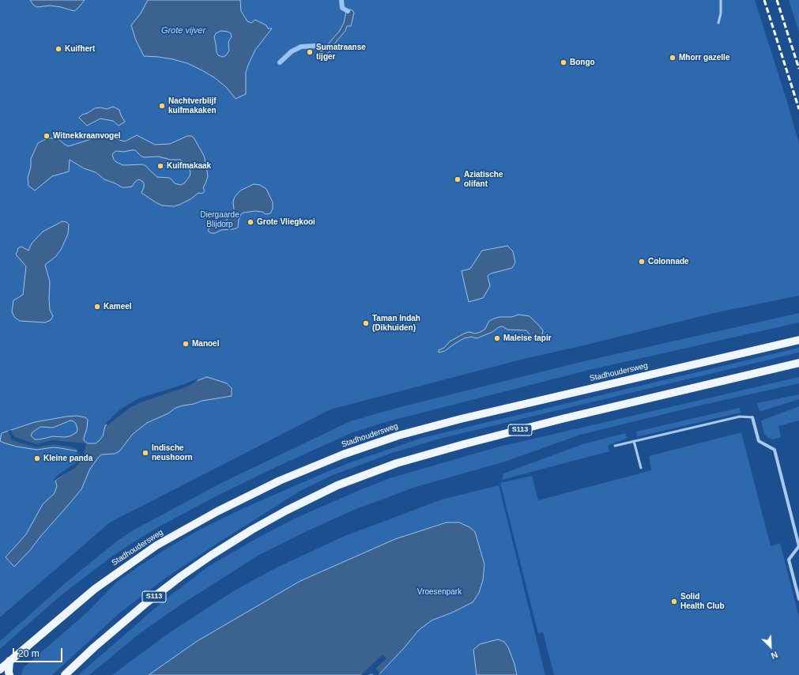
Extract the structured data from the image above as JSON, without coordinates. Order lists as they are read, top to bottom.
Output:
{
  "streets": {
    "main road": ["Stadhoudersweg", "S113"]
  },
  "water": ["Grote vijver"],
  "parks": ["Diergaarde Blijdorp", "Vroesenpark"],
  "places": [
    "Kuifhert",
    "Sumatraanse tijger",
    "Mhorr gazelle",
    "Bongo",
    "Nachtverblijf kuifmakaken",
    "Witnekkraanvogel",
    "Kuifmakaak",
    "Aziatische olifant",
    "Grote Vliegkooi",
    "Colonnade",
    "Kameel",
    "Taman Indah (Dikhuiden)",
    "Maleise tapir",
    "Manoel",
    "Indische neushoorn",
    "Kleine panda",
    "Solid Health Club"
  ],
  "scale_bar": "20 m",
  "north": "bottom right"
}
